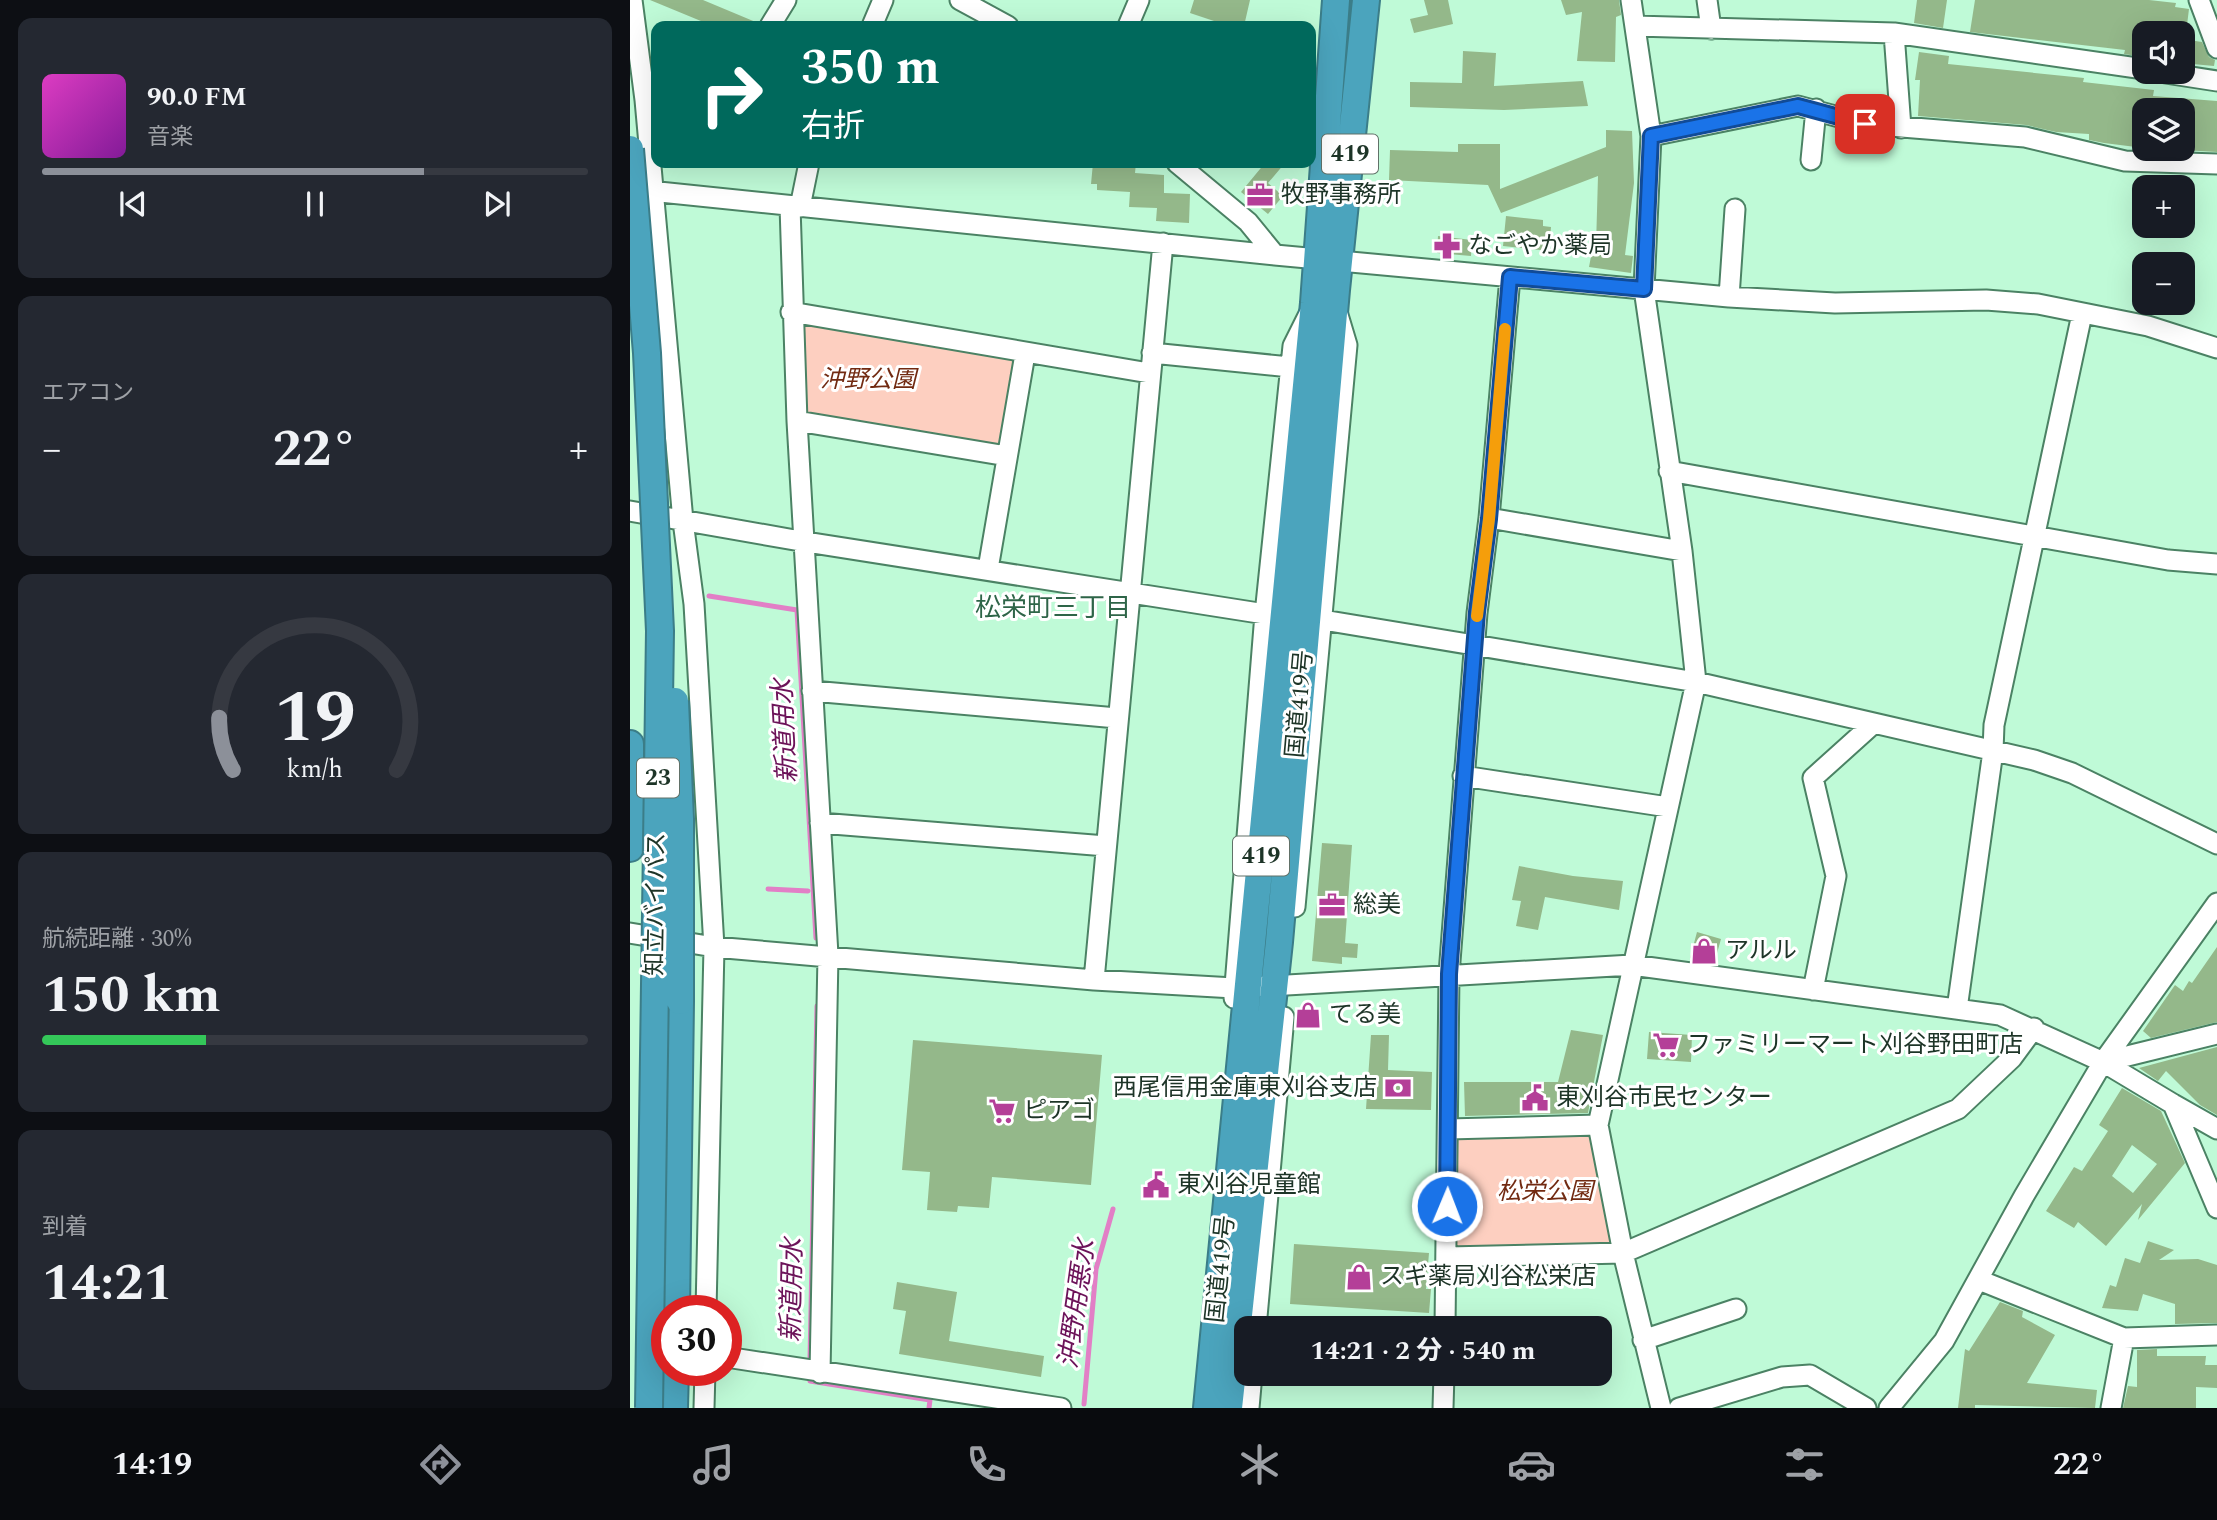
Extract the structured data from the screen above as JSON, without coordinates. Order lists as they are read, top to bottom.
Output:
{
  "streets": {
    "highway": [
      "419",
      "国道419号",
      "23",
      "知立バイパス"
    ]
  },
  "districts": ["松栄町三丁目"],
  "water": ["新道用水", "沖野用悪水"],
  "parks": ["沖野公園", "松栄公園"],
  "places": {
    "office": ["牧野事務所", "総美"],
    "pharmacy": ["なごやか薬局"],
    "shop": ["アルル", "てる美", "スギ薬局刈谷松栄店"],
    "supermarket": ["ファミリーマート刈谷野田町店", "ピアゴ"],
    "bank": ["西尾信用金庫東刈谷支店"],
    "public building": ["東刈谷市民センター", "東刈谷児童館"]
  },
  "page": {
    "map_buttons": ["+", "−"],
    "turn": ["350 m", "右折"],
    "song": ["90.0 FM", "音楽"],
    "tile": [
      "エアコン",
      ["航続距離 · 30%", "150 km"],
      ["到着", "14:21"]
    ],
    "heat": ["−", "22°", "+"],
    "limit": "30",
    "trip": "14:21 · 2 分 · 540 m",
    "tabs": ["14:19", "22°"],
    "gauge": ["19", "km/h"]
  }
}
